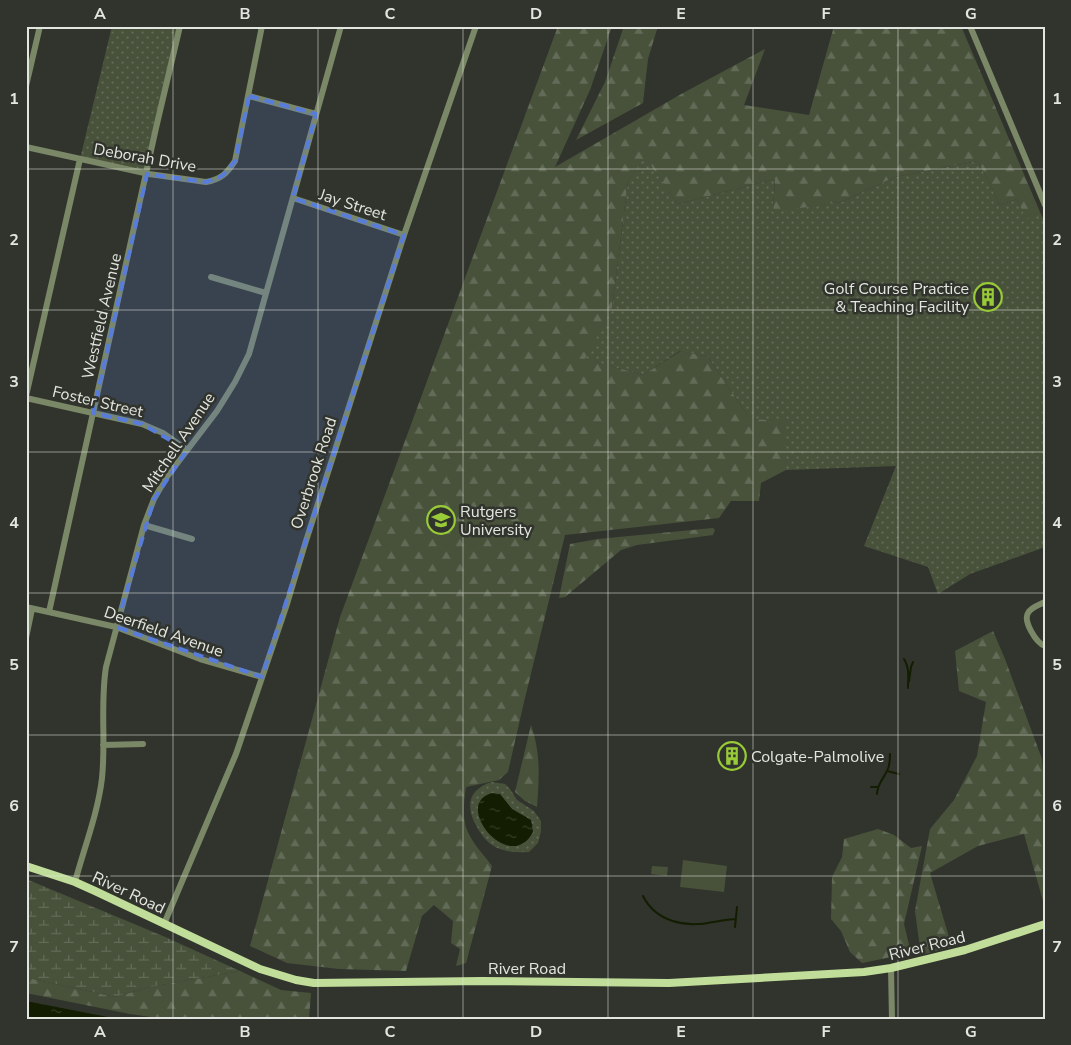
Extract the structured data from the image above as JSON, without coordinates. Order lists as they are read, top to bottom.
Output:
{
  "streets": {
    "main road": ["River Road"],
    "street": [
      "Deborah Drive",
      "Jay Street",
      "Westfield Avenue",
      "Foster Street",
      "Mitchell Avenue",
      "Overbrook Road",
      "Deerfield Avenue"
    ]
  },
  "crossings": [
    ["Deborah Drive", "Westfield Avenue"],
    ["Jay Street", "Mitchell Avenue"],
    ["Jay Street", "Overbrook Road"],
    ["Westfield Avenue", "Foster Street"],
    ["Westfield Avenue", "Deerfield Avenue"],
    ["Foster Street", "Mitchell Avenue"],
    ["Mitchell Avenue", "Deerfield Avenue"],
    ["Mitchell Avenue", "River Road"],
    ["Overbrook Road", "Deerfield Avenue"],
    ["Overbrook Road", "River Road"]
  ],
  "places": {
    "building": ["Golf Course Practice & Teaching Facility", "Colgate-Palmolive"],
    "school or university": ["Rutgers University"]
  },
  "grid": {
    "columns": [
      "A",
      "B",
      "C",
      "D",
      "E",
      "F",
      "G"
    ],
    "rows": [
      "1",
      "2",
      "3",
      "4",
      "5",
      "6",
      "7"
    ]
  }
}
